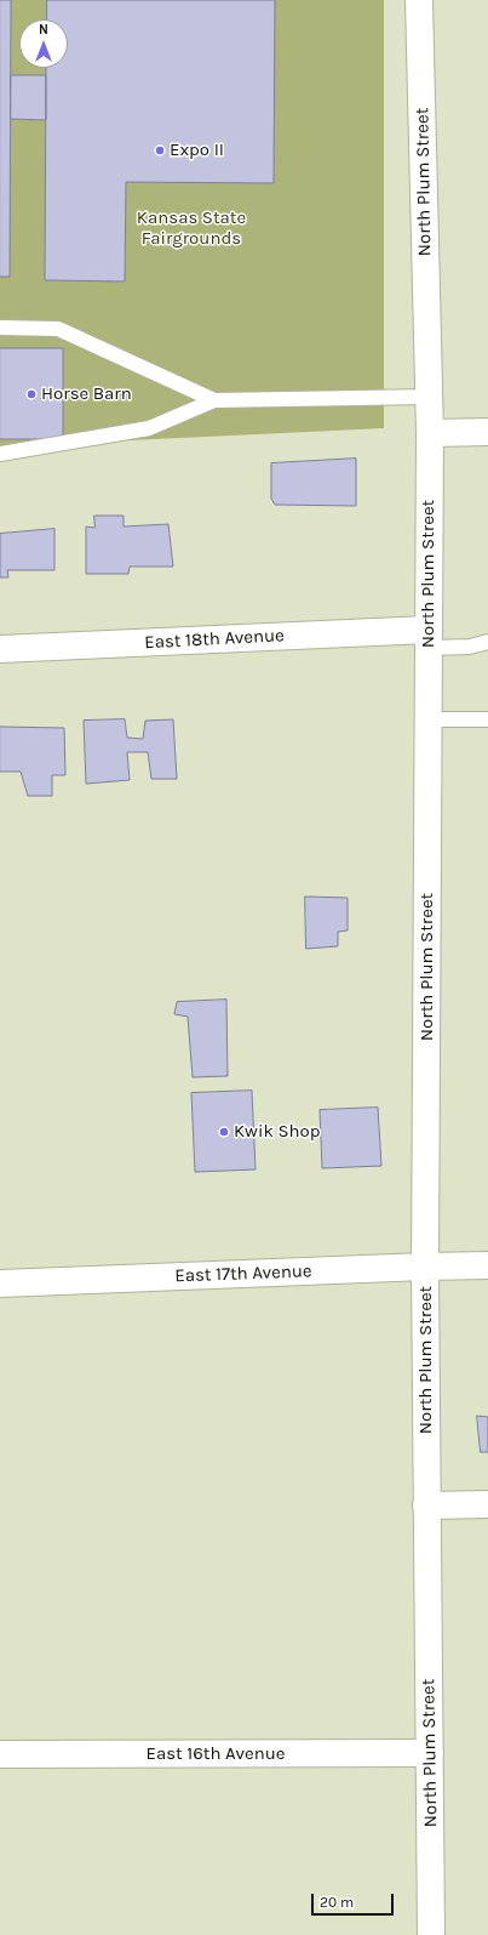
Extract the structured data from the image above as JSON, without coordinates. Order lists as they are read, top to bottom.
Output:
{
  "streets": {
    "street": [
      "North Plum Street",
      "East 18th Avenue",
      "East 17th Avenue",
      "East 16th Avenue"
    ]
  },
  "crossings": [
    ["North Plum Street", "East 18th Avenue"],
    ["North Plum Street", "East 17th Avenue"],
    ["North Plum Street", "East 16th Avenue"]
  ],
  "parks": ["Kansas State Fairgrounds"],
  "places": ["Expo II", "Horse Barn", "Kwik Shop"],
  "scale_bar": "20 m",
  "north": "top"
}
